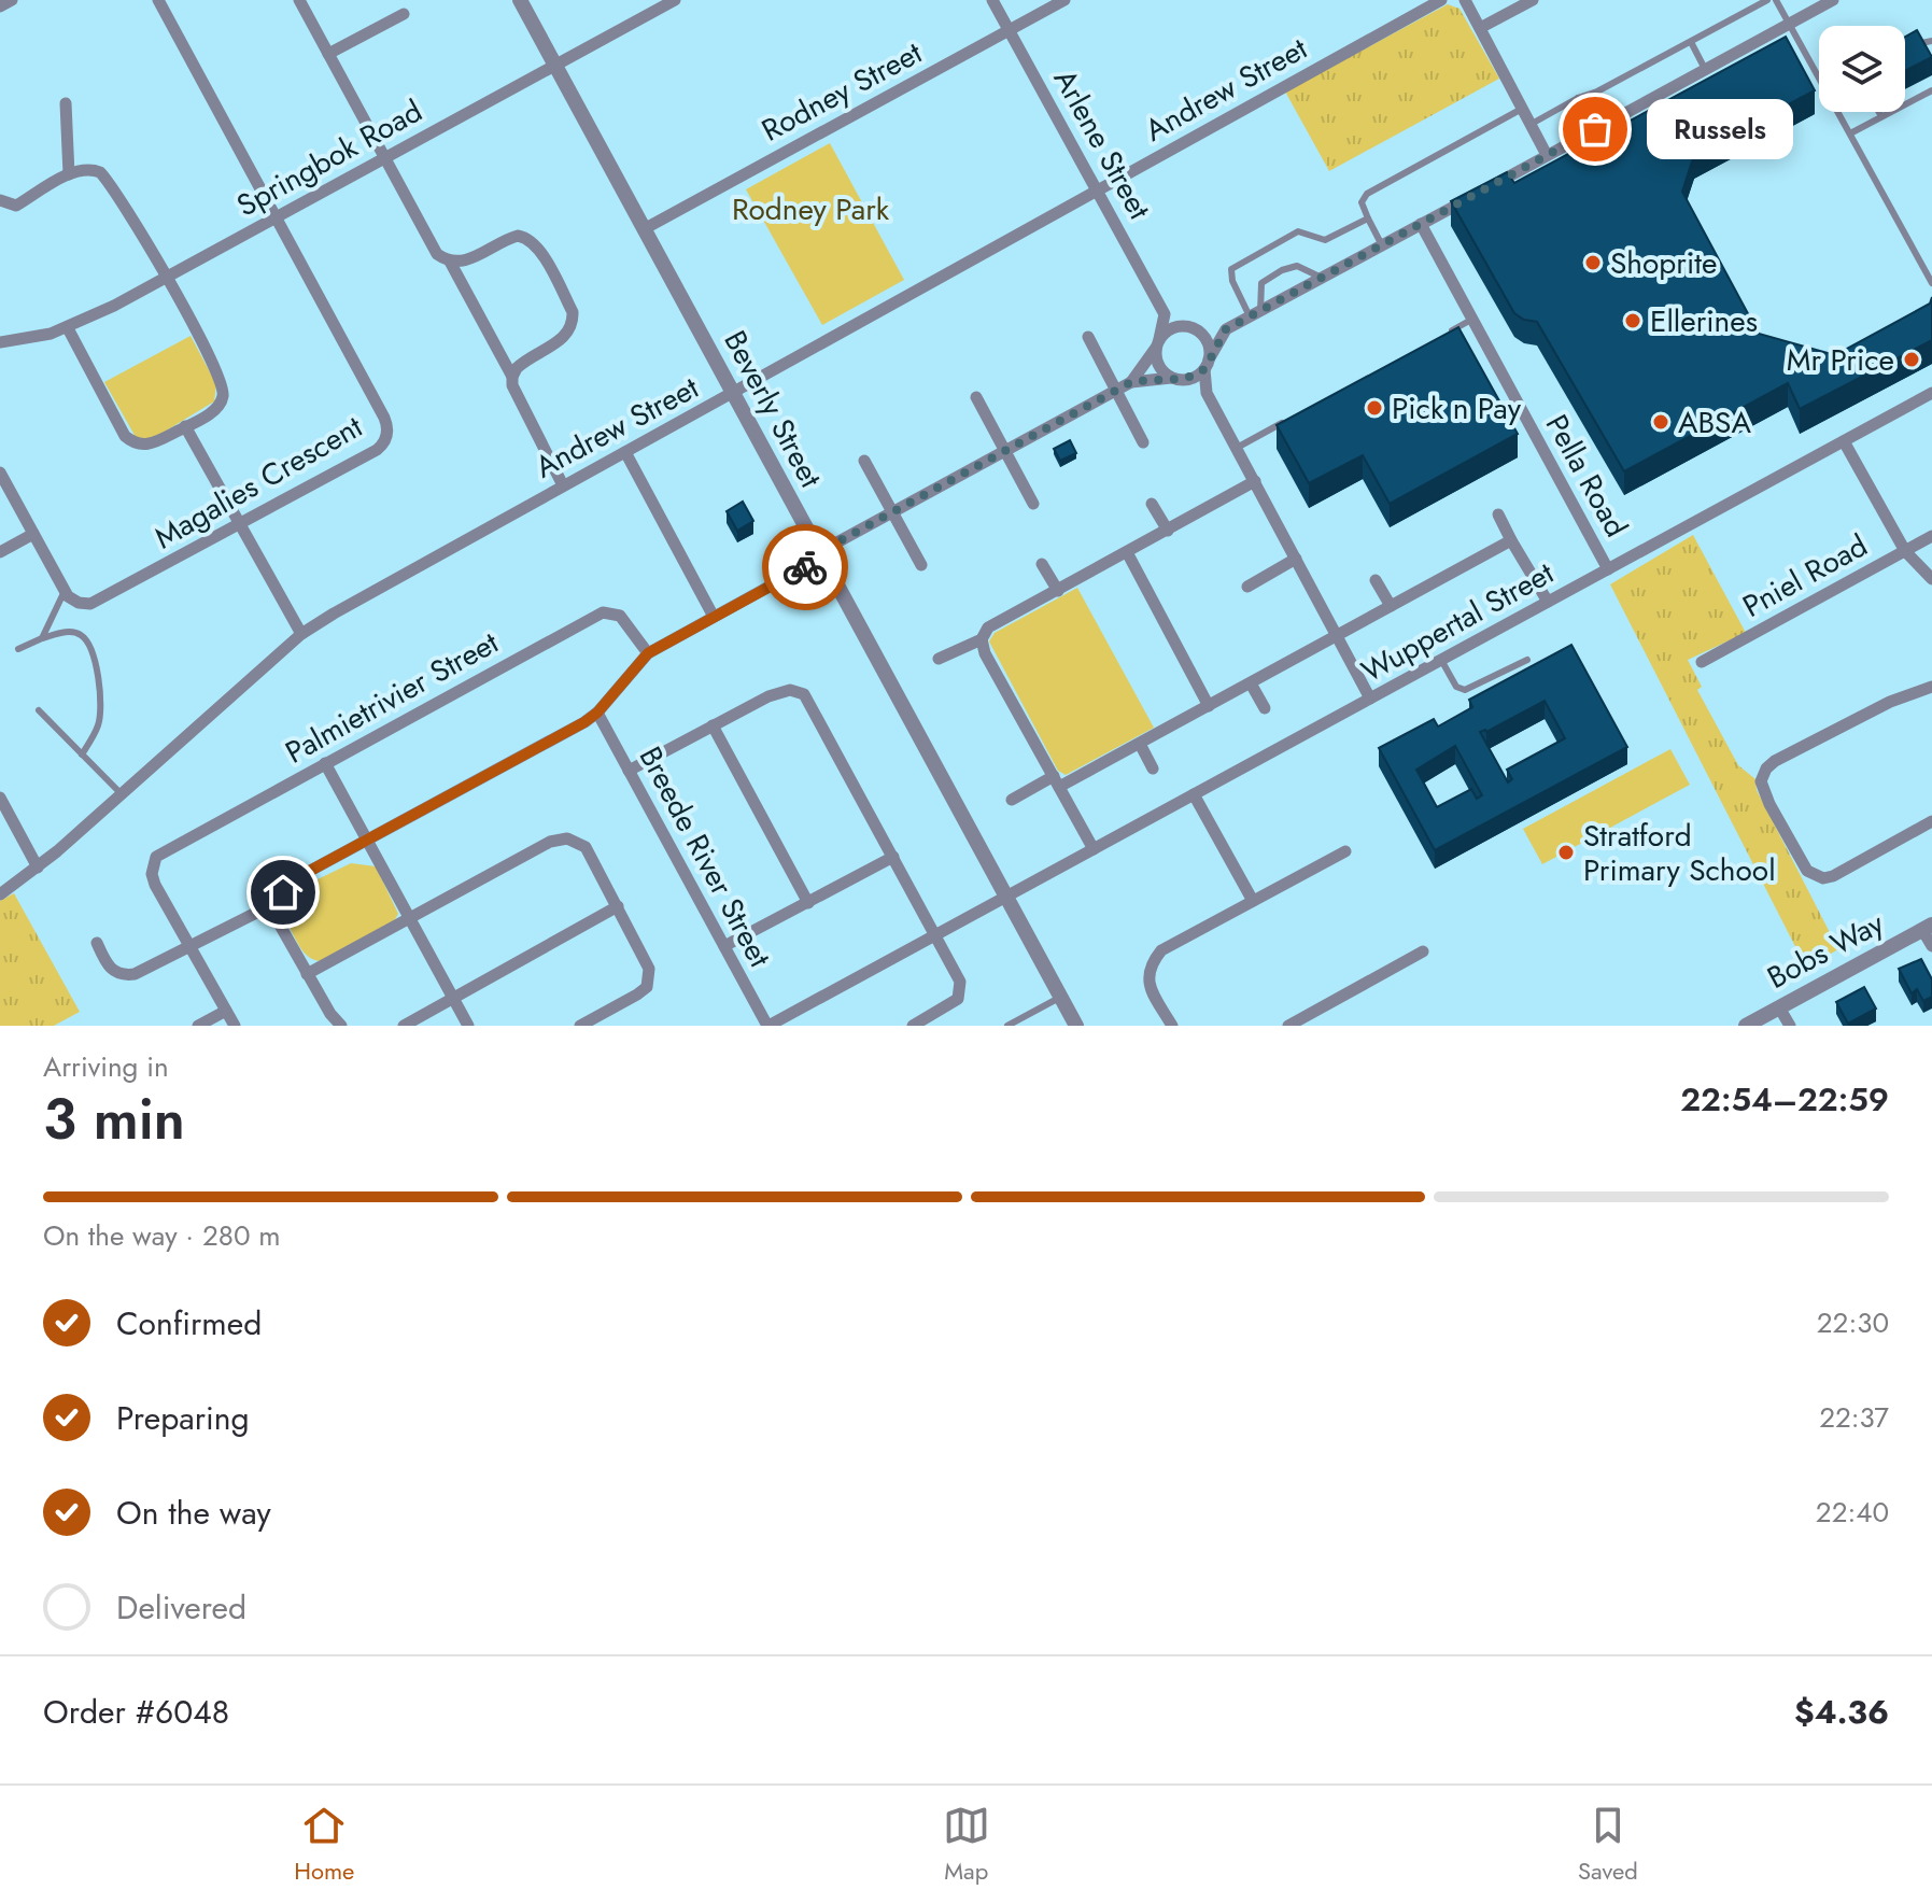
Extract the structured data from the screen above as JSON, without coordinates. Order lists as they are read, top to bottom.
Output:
{
  "streets": {
    "street": [
      "Andrew Street",
      "Rodney Street",
      "Arlene Street",
      "Springbok Road",
      "Beverly Street",
      "Pella Road",
      "Magalies Crescent",
      "Pniel Road",
      "Wuppertal Street",
      "Palmietrivier Street",
      "Breede River Street",
      "Bobs Way"
    ]
  },
  "crossings": [
    ["Andrew Street", "Arlene Street"],
    ["Andrew Street", "Beverly Street"],
    ["Rodney Street", "Arlene Street"],
    ["Rodney Street", "Beverly Street"],
    ["Springbok Road", "Beverly Street"],
    ["Springbok Road", "Magalies Crescent"],
    ["Beverly Street", "Wuppertal Street"],
    ["Pella Road", "Wuppertal Street"],
    ["Wuppertal Street", "Breede River Street"]
  ],
  "parks": ["Rodney Park"],
  "places": [
    "Russels",
    "Shoprite",
    "Ellerines",
    "Mr Price",
    "Pick n Pay",
    "ABSA",
    "Stratford Primary School"
  ],
  "page": {
    "bubble": "Russels",
    "heading": ["3 min", "Arriving in", "22:54–22:59"],
    "panel": ["Order #6048", "$4.36"],
    "bar": "On the way · 280 m",
    "list": [
      ["Confirmed", "22:30"],
      ["Preparing", "22:37"],
      ["On the way", "22:40"],
      "Delivered"
    ],
    "tabs": ["Home", "Map", "Saved"]
  }
}
